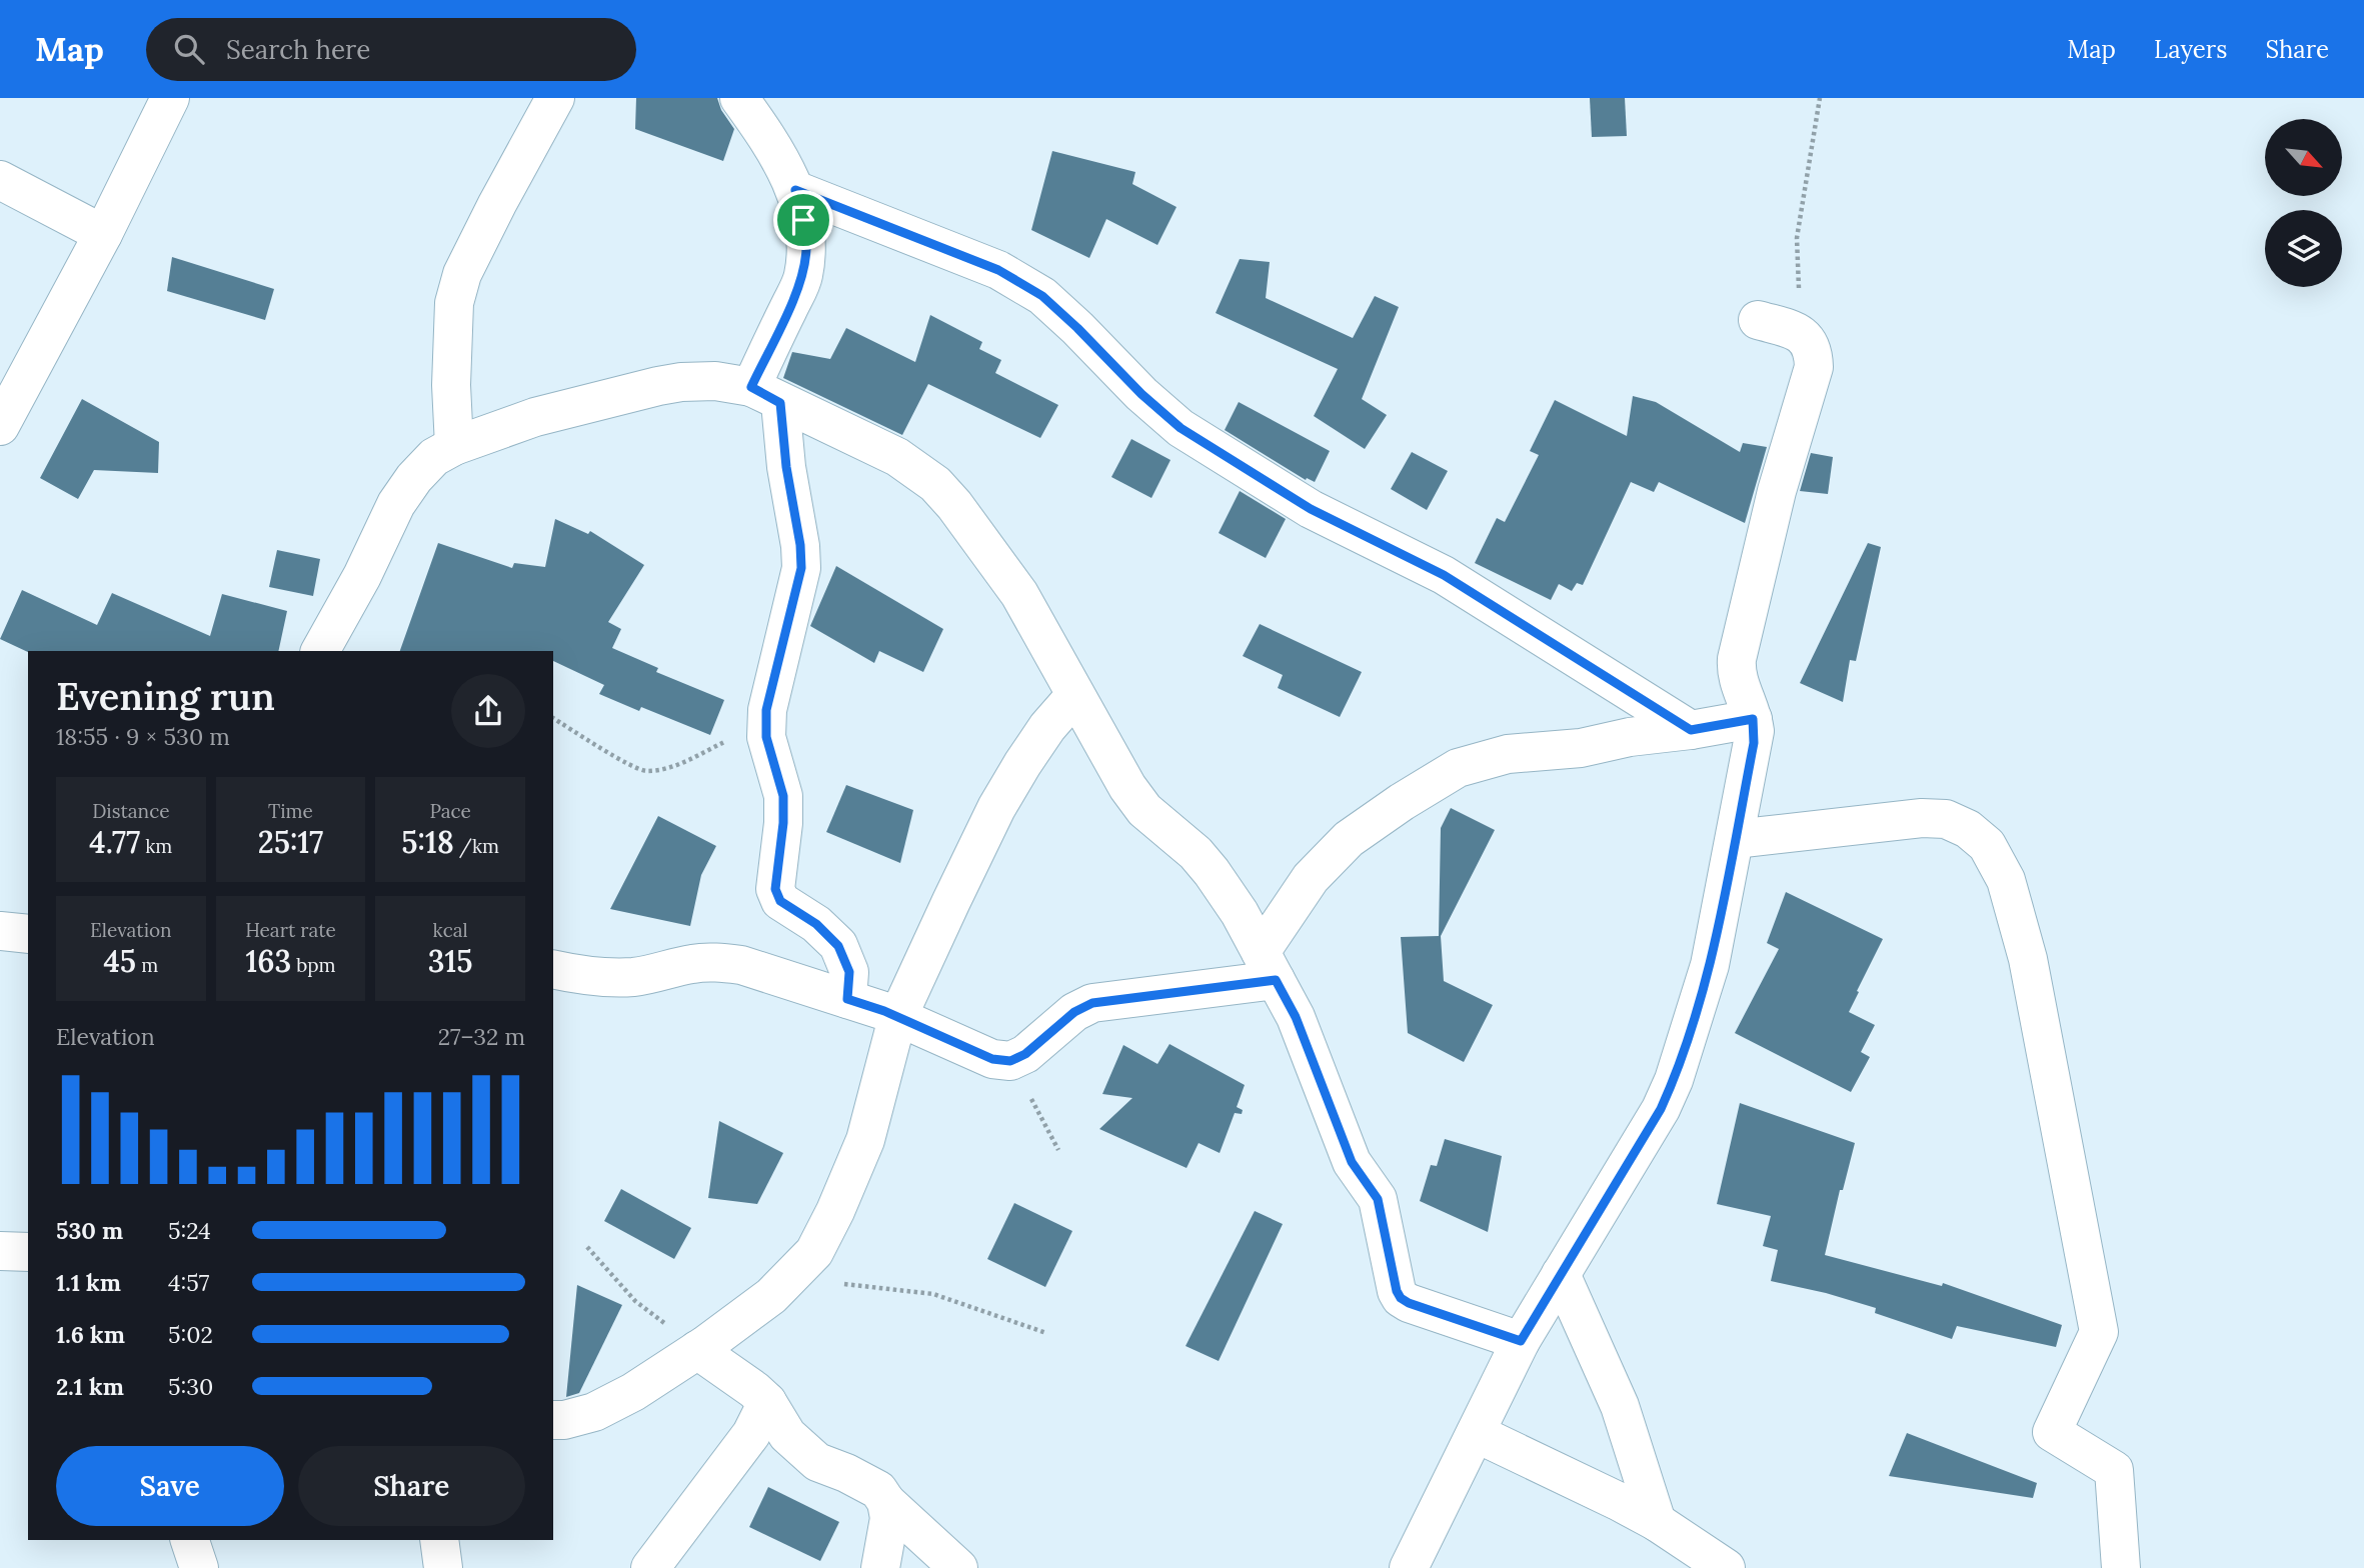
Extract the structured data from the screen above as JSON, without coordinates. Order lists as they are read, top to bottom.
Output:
{
  "north": "bottom right",
  "page": {
    "header": "Map",
    "search": "Search here",
    "nav": ["Map", "Layers", "Share"],
    "heading": ["Evening run", "18:55 · 9 × 530 m"],
    "stats": [
      ["Distance", "4.77 km"],
      ["Time", "25:17"],
      ["Pace", "5:18 /km"],
      ["Elevation", "45 m"],
      ["Heart rate", "163 bpm"],
      ["kcal", "315"]
    ],
    "chart": ["Elevation", "27–32 m"],
    "list": [
      {
        "name": "530 m",
        "note": "5:24"
      },
      {
        "name": "1.1 km",
        "note": "4:57"
      },
      {
        "name": "1.6 km",
        "note": "5:02"
      },
      {
        "name": "2.1 km",
        "note": "5:30"
      }
    ],
    "buttons": ["Save", "Share"]
  }
}
